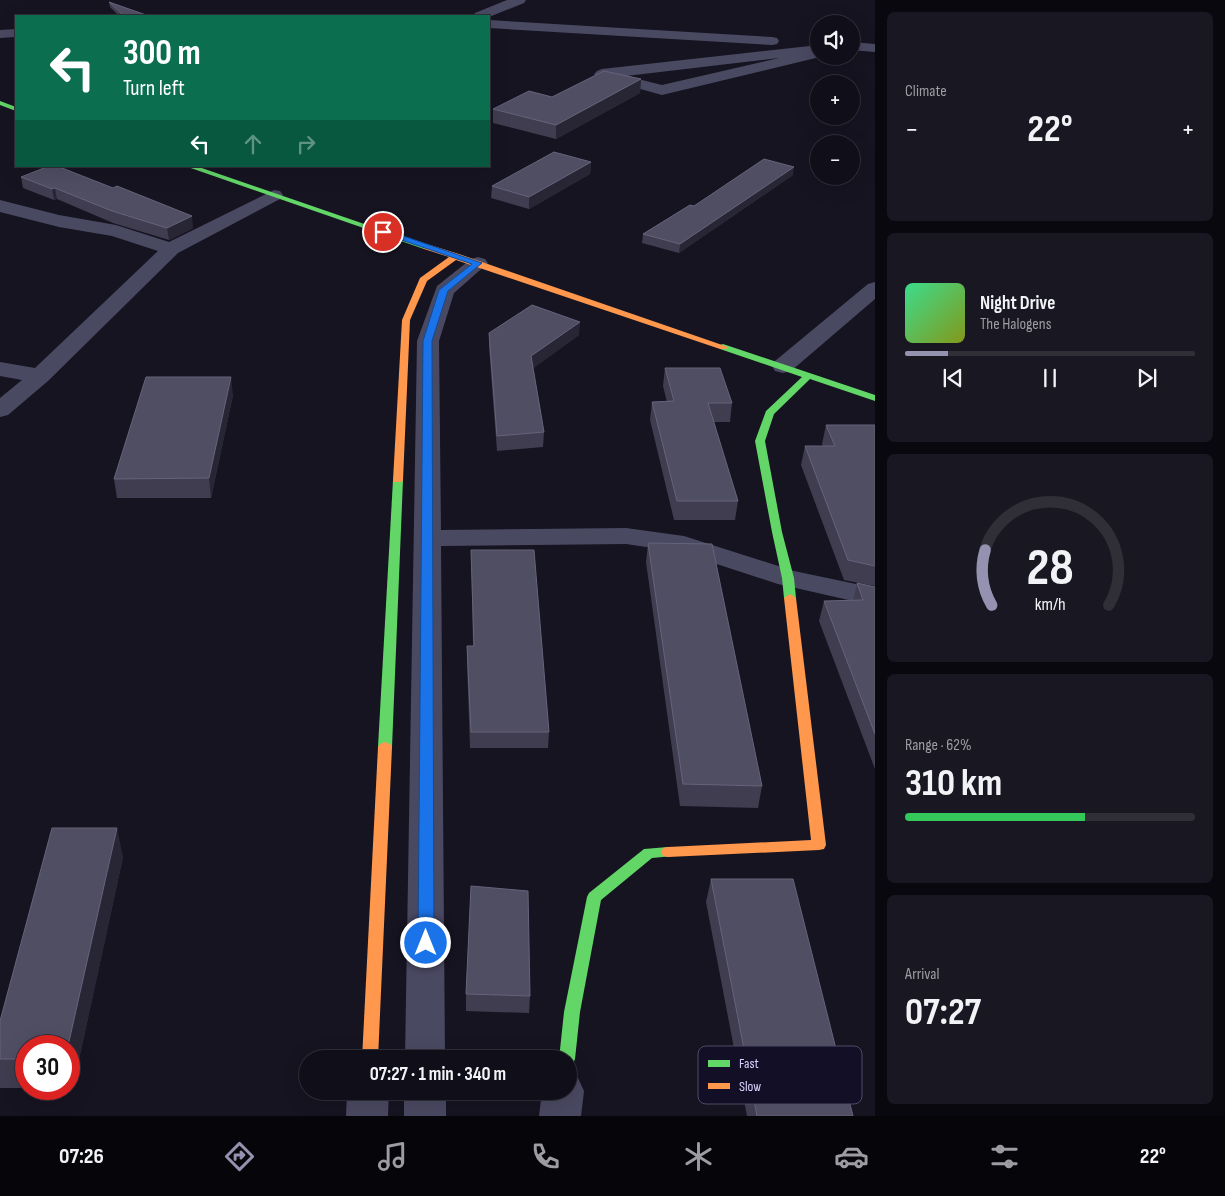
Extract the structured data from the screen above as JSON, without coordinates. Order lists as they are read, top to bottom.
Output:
{
  "legend": ["Fast", "Slow"],
  "page": {
    "tile": [
      "Climate",
      ["Range · 62%", "310 km"],
      ["Arrival", "07:27"]
    ],
    "map_buttons": ["+", "−"],
    "turn": ["300 m", "Turn left"],
    "heat": ["−", "22°", "+"],
    "song": ["Night Drive", "The Halogens"],
    "limit": "30",
    "trip": "07:27 · 1 min · 340 m",
    "tabs": ["07:26", "22°"],
    "gauge": ["28", "km/h"]
  }
}
